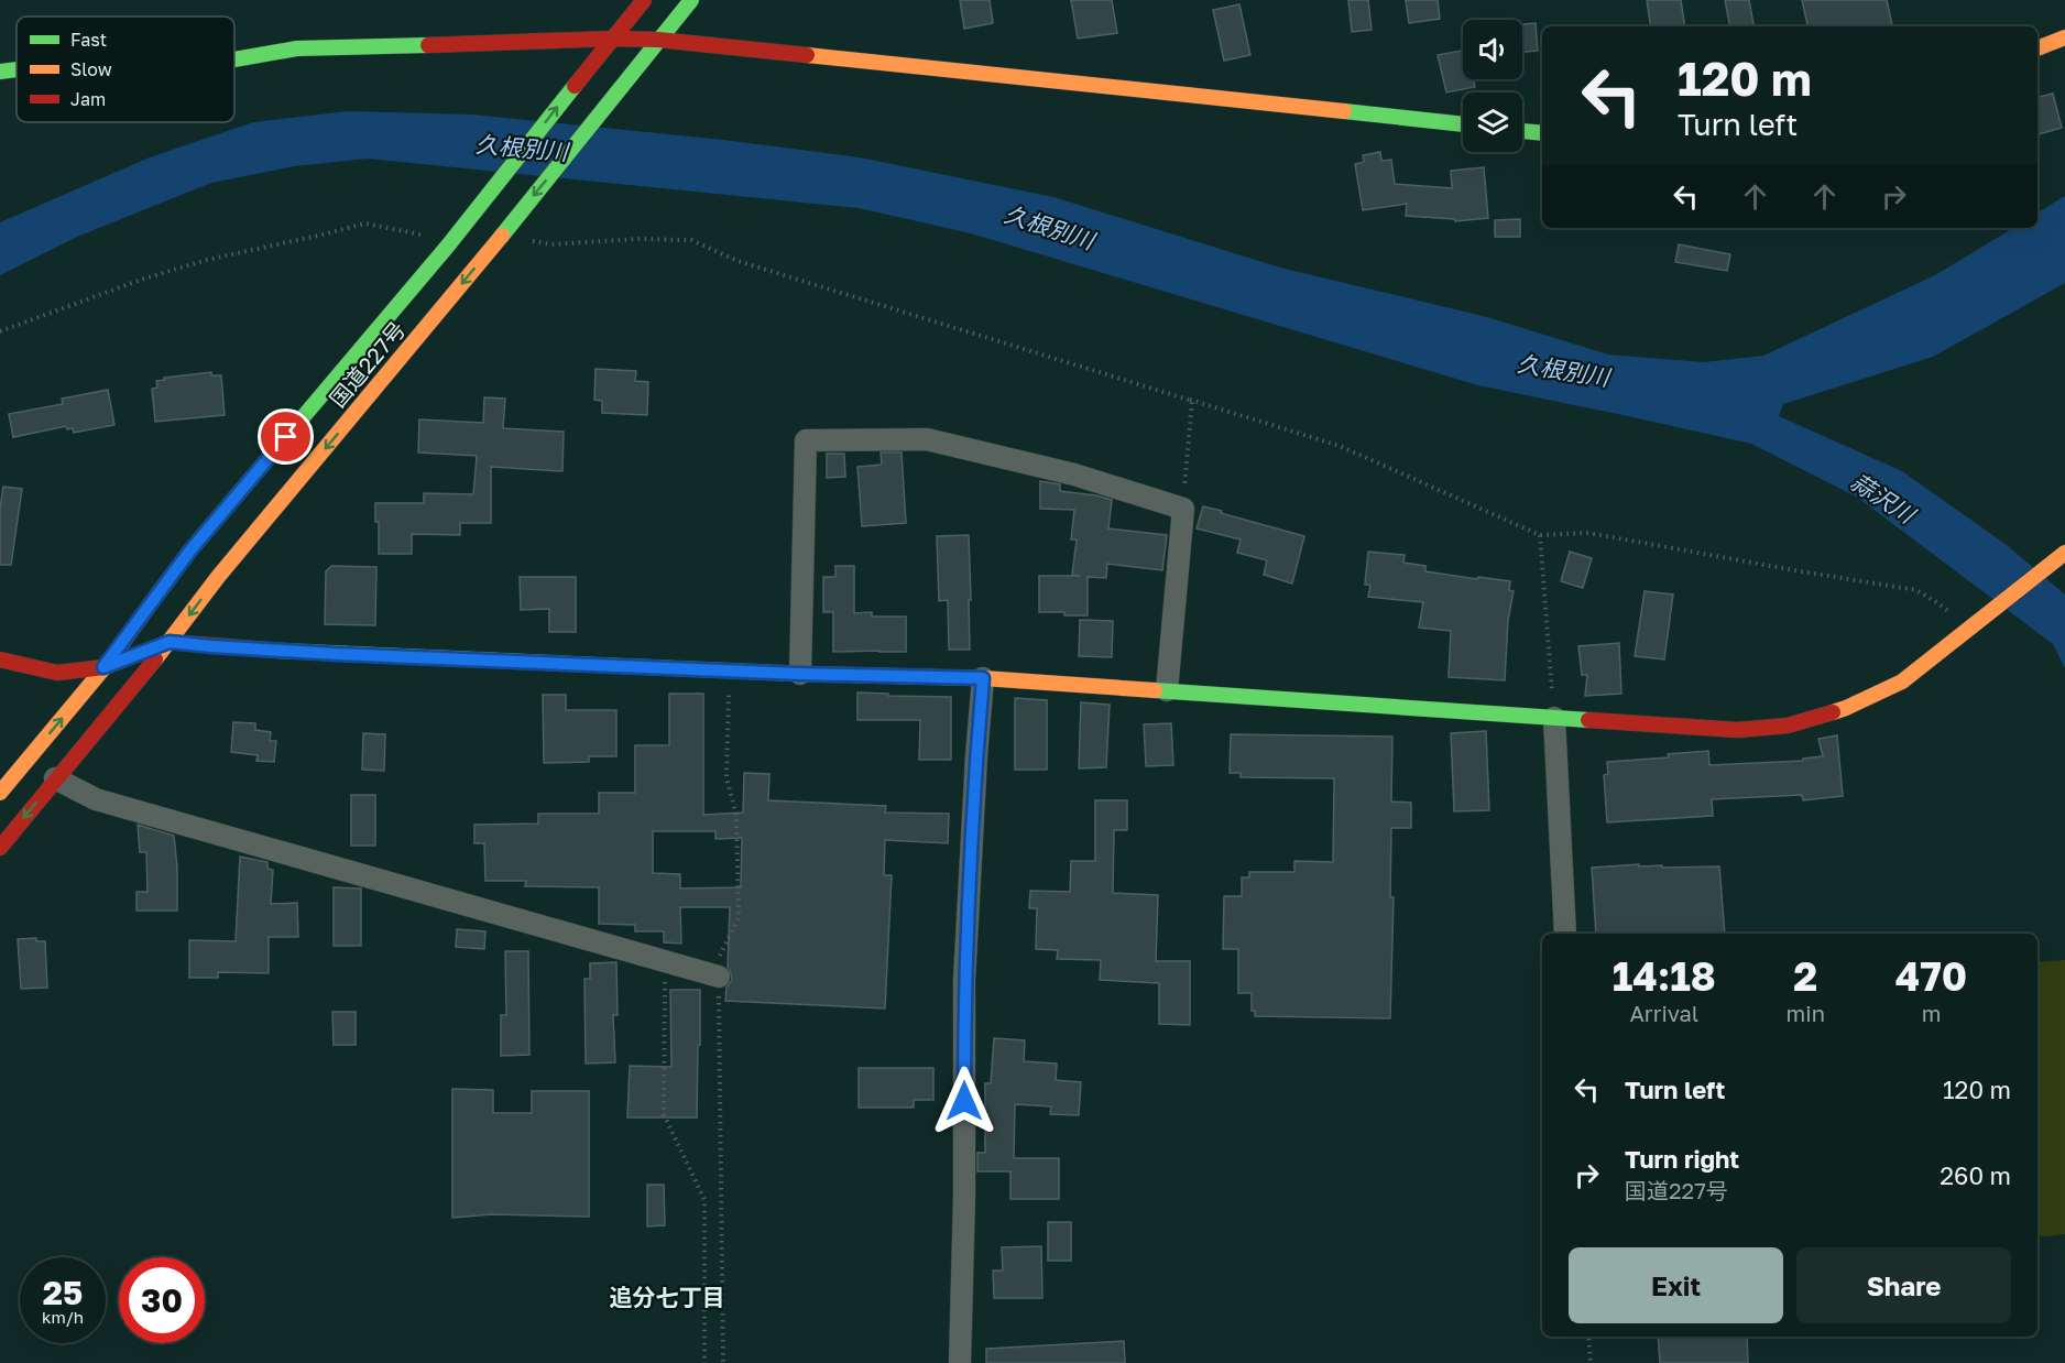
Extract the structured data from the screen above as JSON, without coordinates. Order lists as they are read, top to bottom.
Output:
{
  "streets": {
    "main road": ["国道227号"]
  },
  "districts": ["追分七丁目"],
  "water": ["久根別川", "蒜沢川"],
  "legend": ["Fast", "Slow", "Jam"],
  "page": {
    "turn": ["120 m", "Turn left"],
    "eta": [
      "14:18",
      "Arrival",
      "2",
      "min",
      "470",
      "m"
    ],
    "list": [
      {
        "name": "Turn left",
        "value": "120 m"
      },
      {
        "name": "Turn right",
        "note": "国道227号",
        "value": "260 m"
      }
    ],
    "buttons": ["Exit", "Share"],
    "speed": "25 km/h",
    "limit": "30"
  }
}
